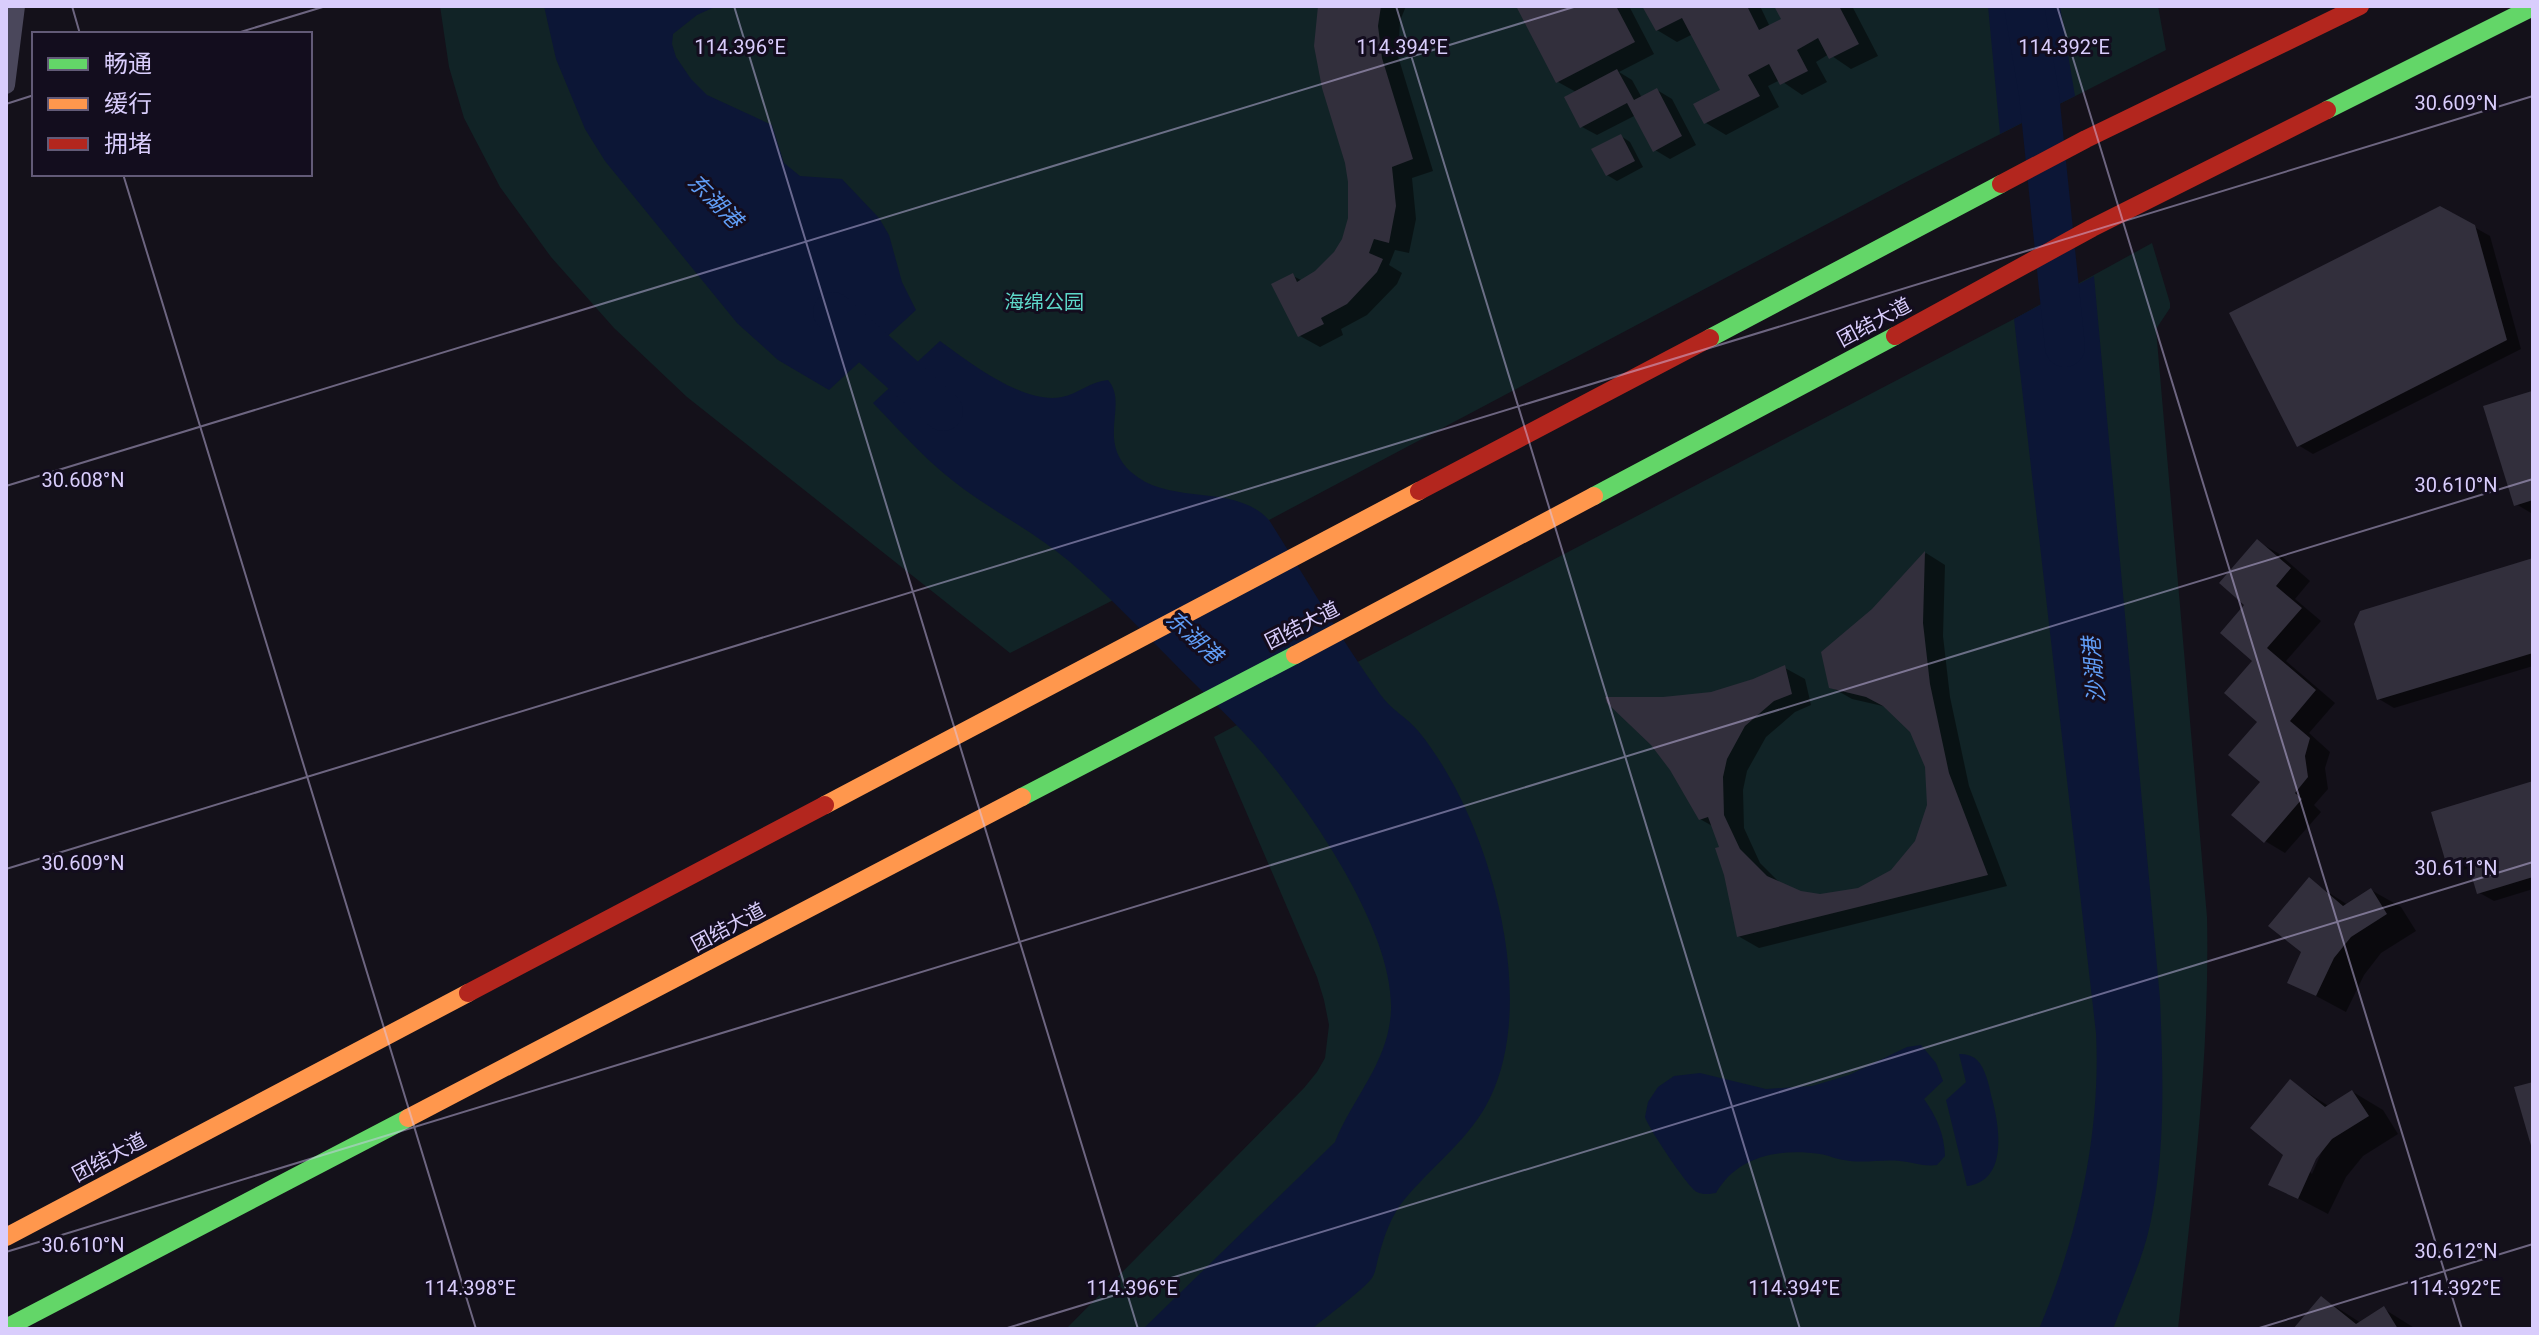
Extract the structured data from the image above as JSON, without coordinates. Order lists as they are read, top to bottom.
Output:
{
  "streets": {
    "main road": ["团结大道"]
  },
  "water": ["东湖港", "沙湖港"],
  "parks": ["海绵公园"],
  "legend": ["畅通", "缓行", "拥堵"],
  "coordinates": [
    "114.396°E",
    "114.394°E",
    "114.392°E",
    "30.609°N",
    "30.608°N",
    "30.610°N",
    "30.611°N",
    "30.612°N",
    "114.398°E"
  ]
}
